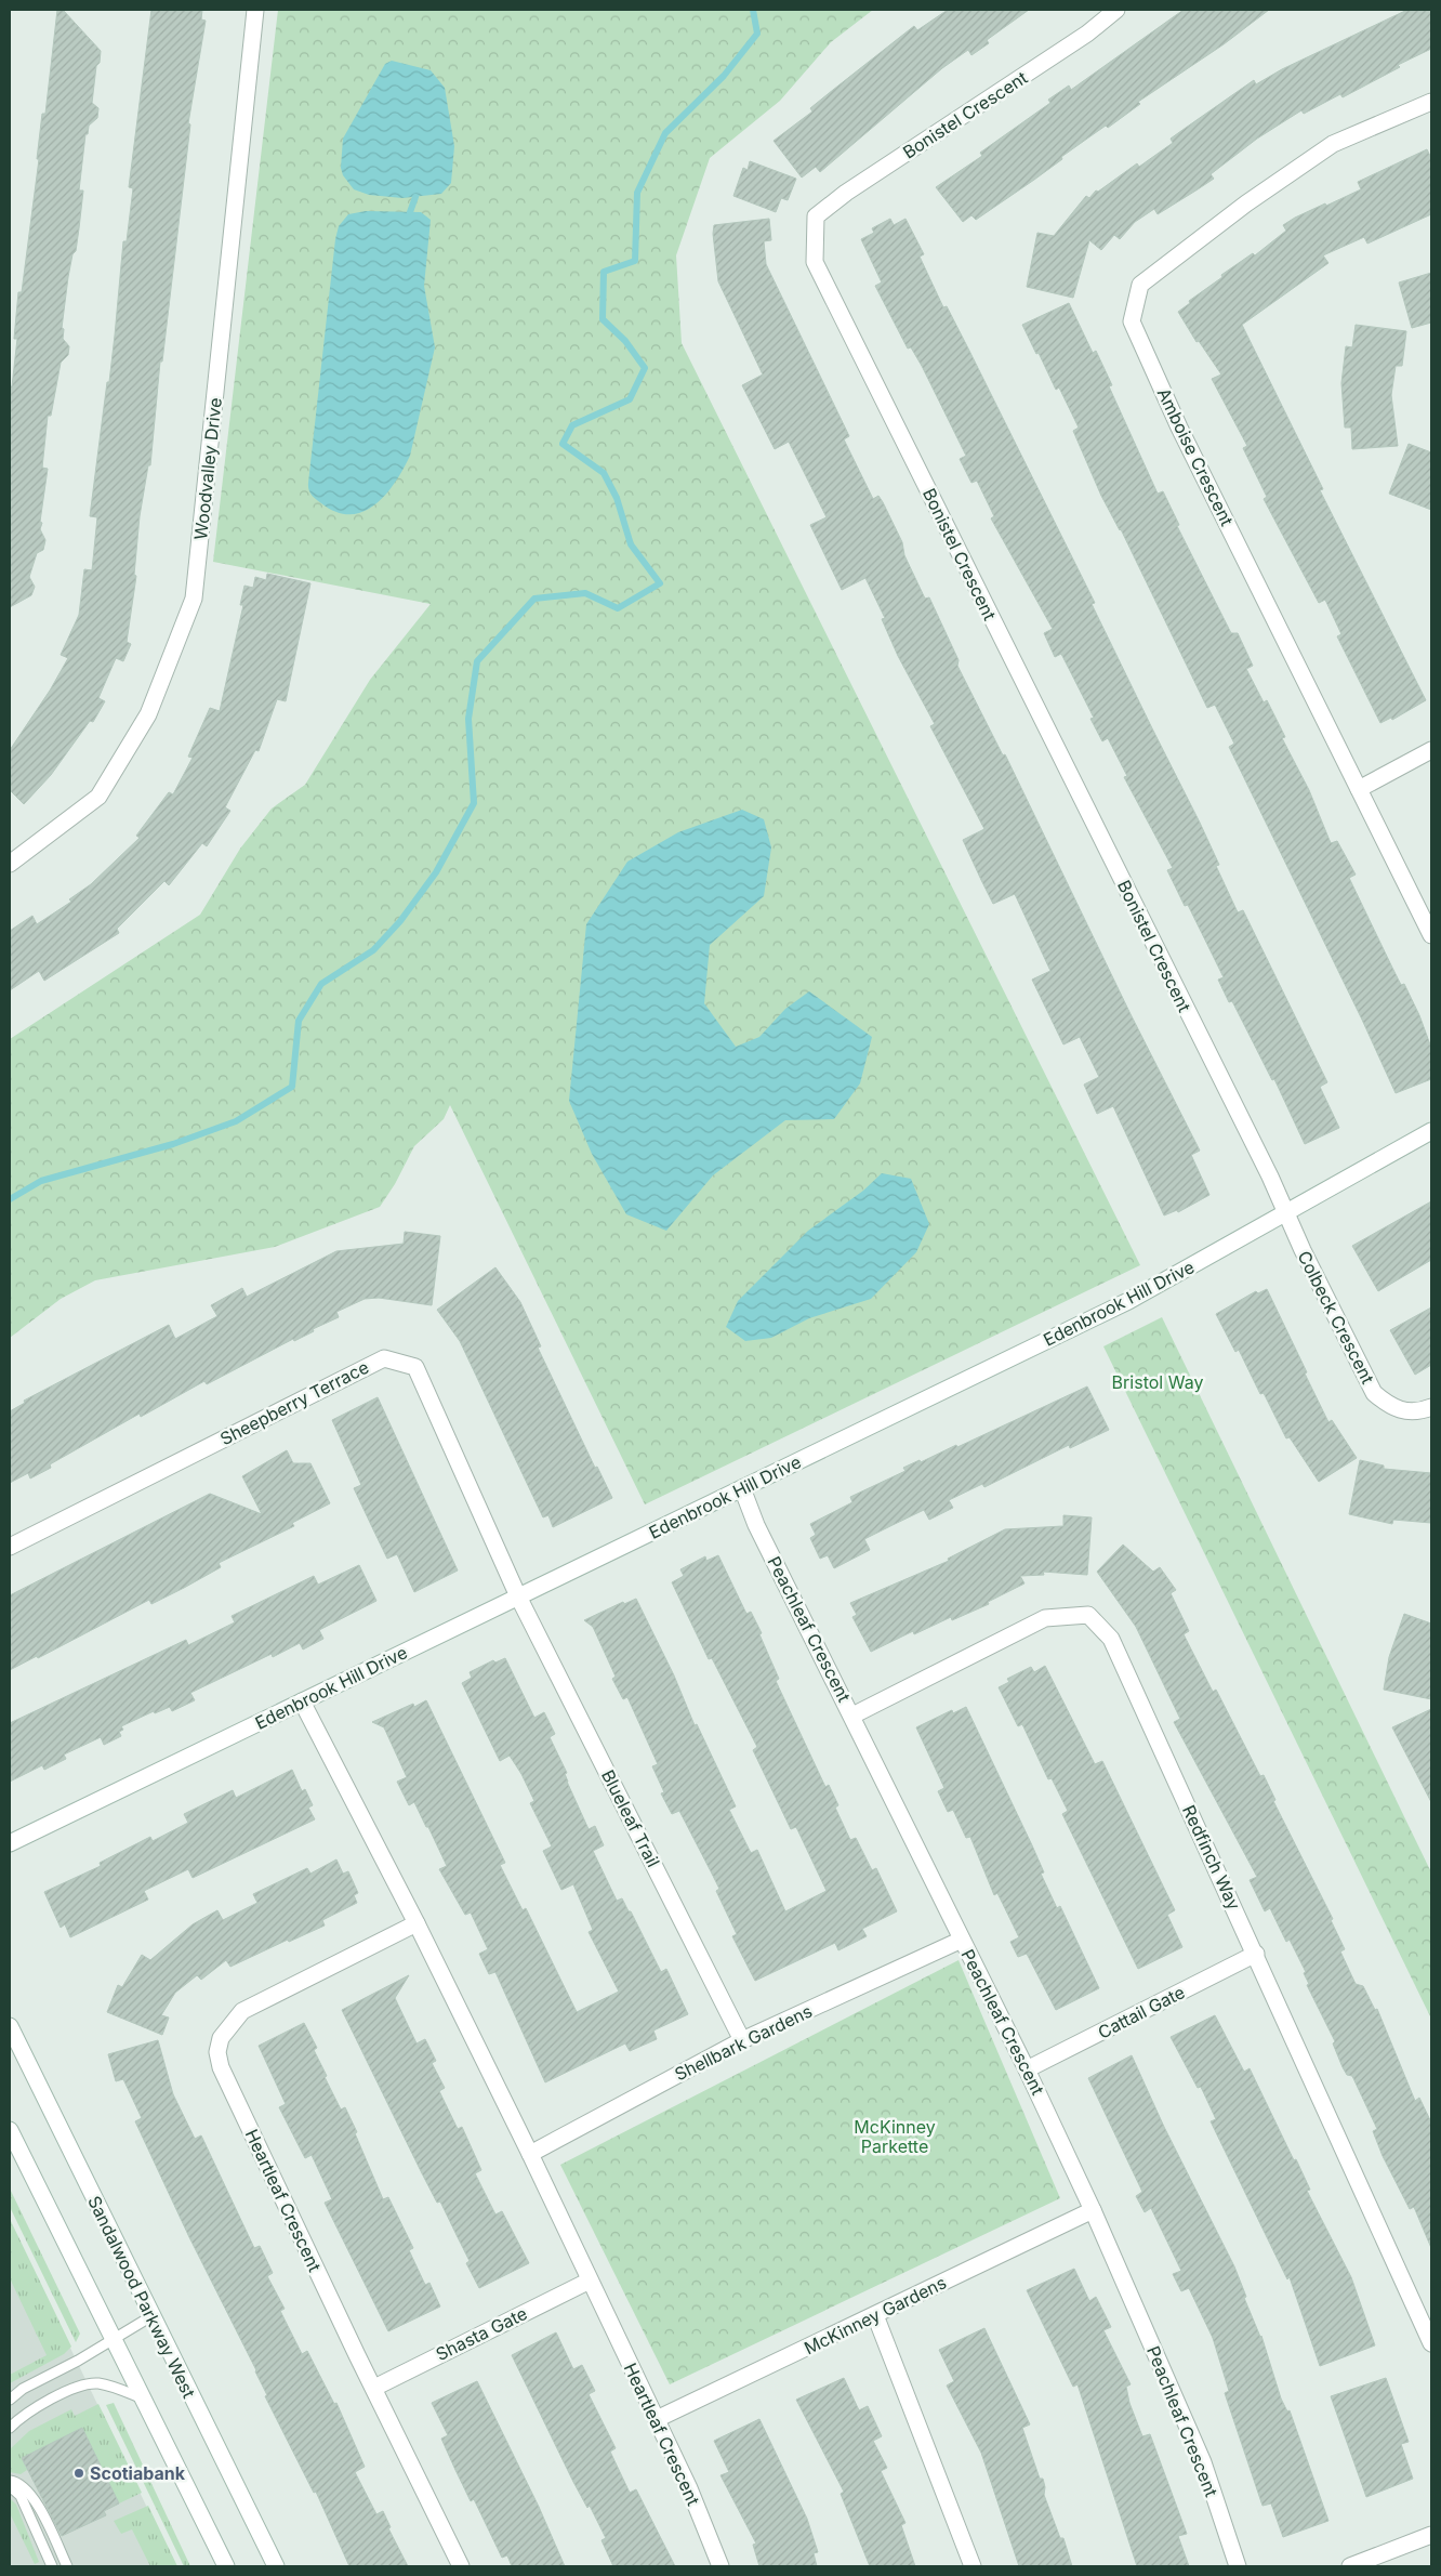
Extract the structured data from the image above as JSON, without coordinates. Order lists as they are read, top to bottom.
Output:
{
  "streets": {
    "street": [
      "Bonistel Crescent",
      "Amboise Crescent",
      "Woodvalley Drive",
      "Edenbrook Hill Drive",
      "Colbeck Crescent",
      "Sheepberry Terrace",
      "Peachleaf Crescent",
      "Blueleaf Trail",
      "Redfinch Way",
      "Cattail Gate",
      "Shellbark Gardens",
      "Heartleaf Crescent",
      "Sandalwood Parkway West",
      "McKinney Gardens",
      "Shasta Gate"
    ]
  },
  "crossings": [
    ["Bonistel Crescent", "Edenbrook Hill Drive"],
    ["Bonistel Crescent", "Colbeck Crescent"],
    ["Edenbrook Hill Drive", "Colbeck Crescent"],
    ["Edenbrook Hill Drive", "Sheepberry Terrace"],
    ["Edenbrook Hill Drive", "Peachleaf Crescent"],
    ["Edenbrook Hill Drive", "Blueleaf Trail"],
    ["Edenbrook Hill Drive", "Heartleaf Crescent"],
    ["Sheepberry Terrace", "Blueleaf Trail"],
    ["Peachleaf Crescent", "Redfinch Way"],
    ["Peachleaf Crescent", "Cattail Gate"],
    ["Peachleaf Crescent", "Shellbark Gardens"],
    ["Peachleaf Crescent", "McKinney Gardens"],
    ["Blueleaf Trail", "Shellbark Gardens"],
    ["Redfinch Way", "Cattail Gate"],
    ["Shellbark Gardens", "Heartleaf Crescent"],
    ["Heartleaf Crescent", "McKinney Gardens"],
    ["Heartleaf Crescent", "Shasta Gate"]
  ],
  "parks": ["Bristol Way", "McKinney Parkette"],
  "places": ["Scotiabank"]
}
